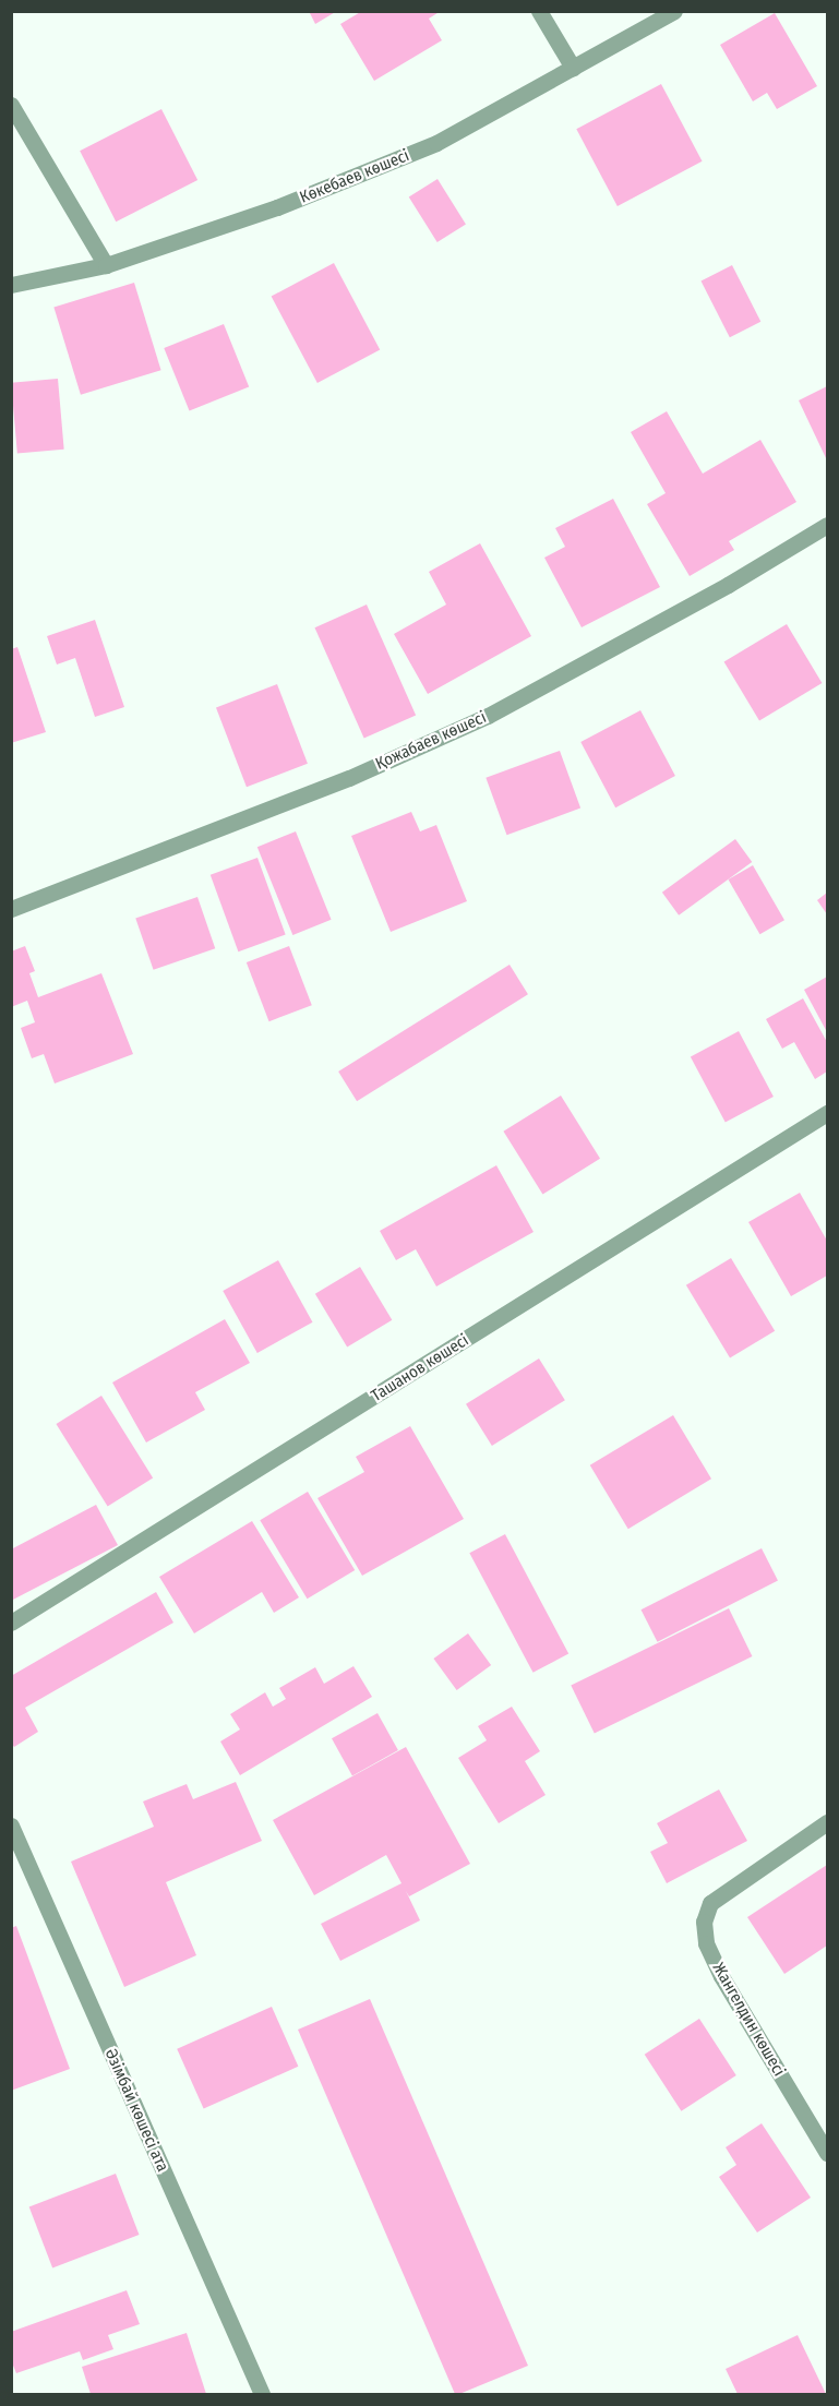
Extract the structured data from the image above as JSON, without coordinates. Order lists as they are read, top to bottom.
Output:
{
  "streets": {
    "street": [
      "Көкебаев көшесі",
      "Қожабаев көшесі",
      "Ташанов көшесі",
      "Жангелдин көшесі",
      "Әзімбай көшесі ата"
    ]
  }
}
